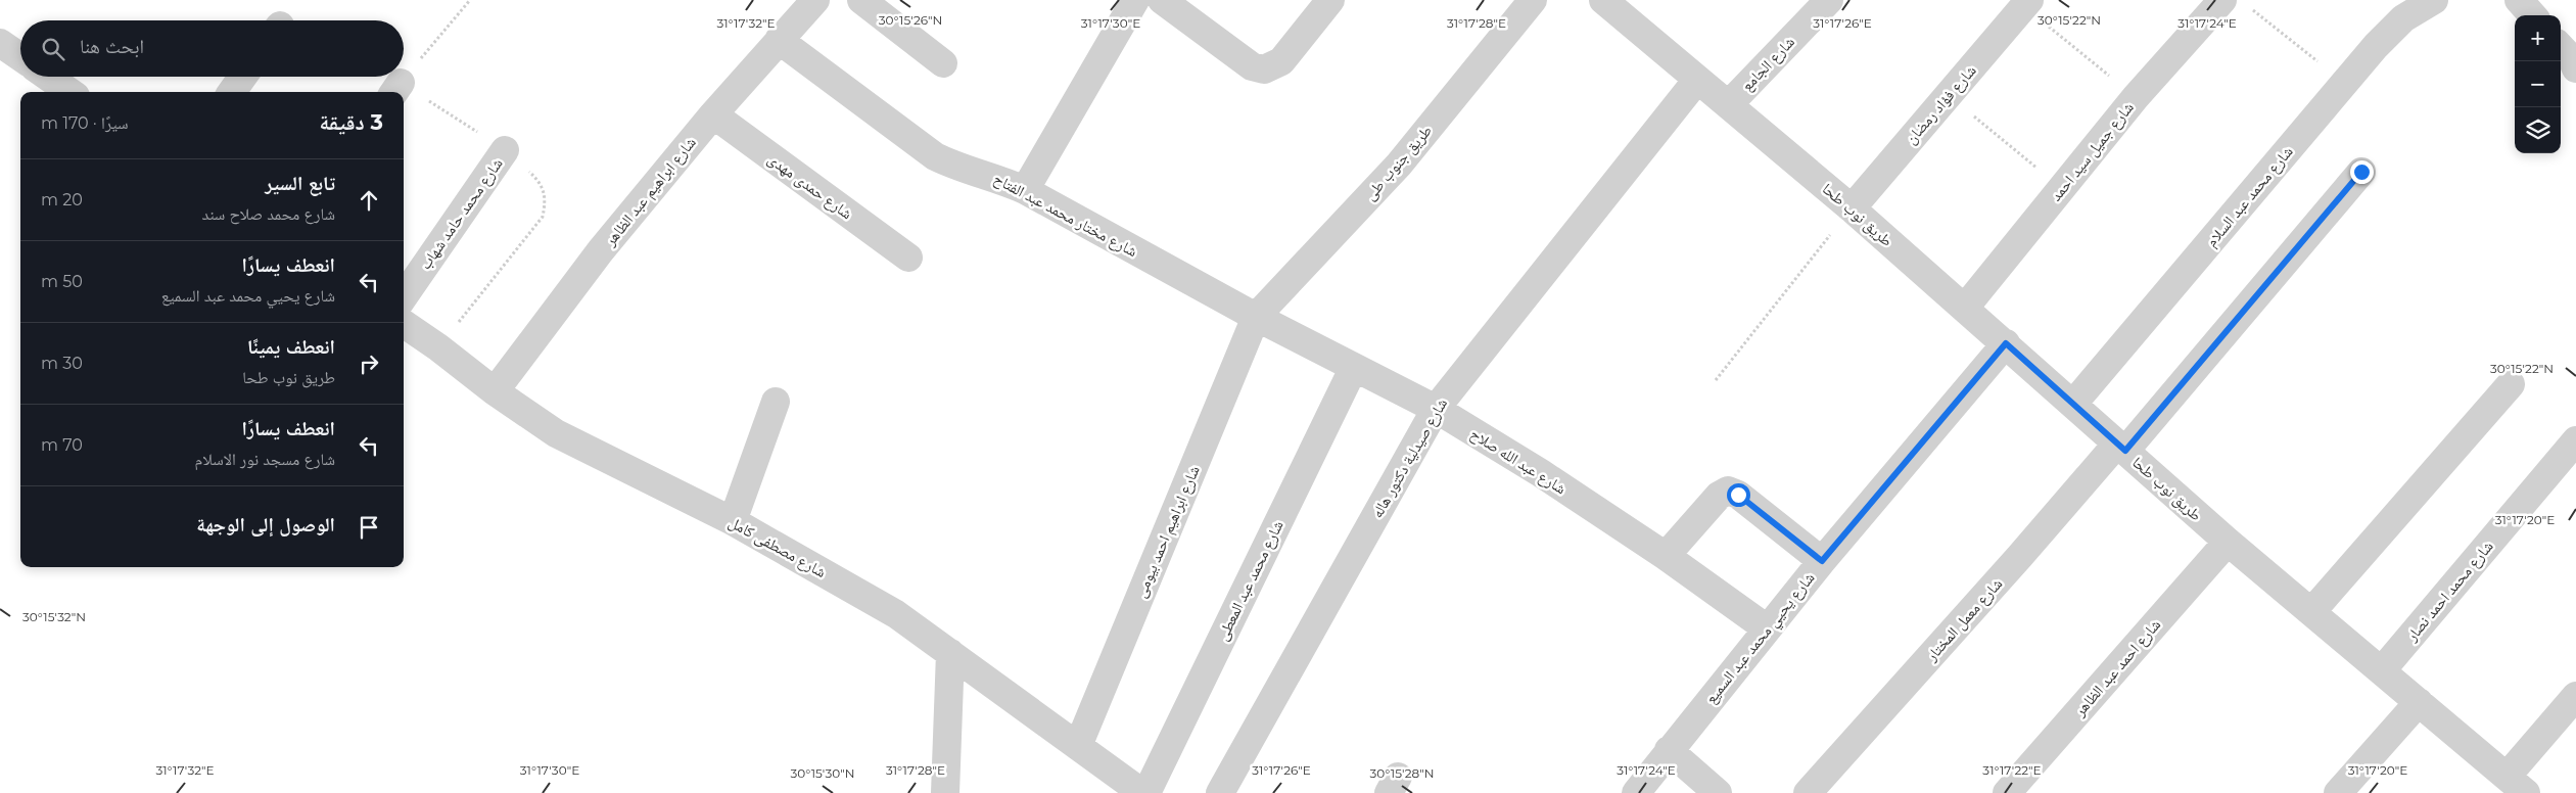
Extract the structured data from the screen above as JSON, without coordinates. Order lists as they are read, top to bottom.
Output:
{
  "streets": {
    "street": [
      "شارع الجامع",
      "شارع فؤاد رمضان",
      "شارع جميل سيد احمد",
      "طريق جنوب طى",
      "شارع حمدى مهدى",
      "شارع ابراهيم عبد الظاهر",
      "شارع محمد عبد السلام",
      "شارع محمد حامد شهاب",
      "شارع مختار محمد عبد الفتاح",
      "طريق نوب طحا",
      "شارع صيدلية دكتور هاله",
      "شارع عبد الله صلاح",
      "شارع ابراهيم احمد بيومى",
      "شارع مصطفى كامل",
      "شارع محمد عبد المعطى",
      "شارع محمد احمد نصار",
      "شارع معمل المختار",
      "شارع يحيي محمد عبد السميع",
      "شارع احمد عبد الظاهر"
    ]
  },
  "crossings": [
    ["شارع الجامع", "طريق نوب طحا"],
    ["شارع فؤاد رمضان", "طريق نوب طحا"],
    ["شارع جميل سيد احمد", "طريق نوب طحا"],
    ["طريق جنوب طى", "شارع مختار محمد عبد الفتاح"],
    ["طريق جنوب طى", "شارع عبد الله صلاح"],
    ["طريق جنوب طى", "شارع ابراهيم احمد بيومى"],
    ["شارع حمدى مهدى", "شارع ابراهيم عبد الظاهر"],
    ["شارع ابراهيم عبد الظاهر", "شارع مختار محمد عبد الفتاح"],
    ["شارع ابراهيم عبد الظاهر", "شارع مصطفى كامل"],
    ["شارع محمد عبد السلام", "طريق نوب طحا"],
    ["شارع مختار محمد عبد الفتاح", "شارع عبد الله صلاح"],
    ["شارع مختار محمد عبد الفتاح", "شارع ابراهيم احمد بيومى"],
    ["طريق نوب طحا", "شارع صيدلية دكتور هاله"],
    ["طريق نوب طحا", "شارع محمد احمد نصار"],
    ["طريق نوب طحا", "شارع معمل المختار"],
    ["طريق نوب طحا", "شارع يحيي محمد عبد السميع"],
    ["طريق نوب طحا", "شارع احمد عبد الظاهر"],
    ["شارع صيدلية دكتور هاله", "شارع عبد الله صلاح"],
    ["شارع عبد الله صلاح", "شارع ابراهيم احمد بيومى"],
    ["شارع عبد الله صلاح", "شارع محمد عبد المعطى"],
    ["شارع عبد الله صلاح", "شارع يحيي محمد عبد السميع"],
    ["شارع ابراهيم احمد بيومى", "شارع مصطفى كامل"],
    ["شارع مصطفى كامل", "شارع محمد عبد المعطى"]
  ],
  "page": {
    "map_buttons": ["+", "−"],
    "search": "ابحث هنا",
    "heading": ["3 دقيقة", "سيرًا · 170 m"],
    "list": [
      ["تابع السير", "شارع محمد صلاح سند", "20 m"],
      ["انعطف يسارًا", "شارع يحيي محمد عبد السميع", "50 m"],
      ["انعطف يمينًا", "طريق نوب طحا", "30 m"],
      ["انعطف يسارًا", "شارع مسجد نور الاسلام", "70 m"],
      "الوصول إلى الوجهة"
    ]
  },
  "coordinates": [
    "30°15'26\"N",
    "30°15'22\"N",
    "31°17'26\"E",
    "31°17'32\"E",
    "31°17'30\"E",
    "31°17'28\"E",
    "31°17'24\"E",
    "31°17'20\"E",
    "30°15'32\"N",
    "31°17'22\"E",
    "30°15'30\"N",
    "30°15'28\"N"
  ]
}
